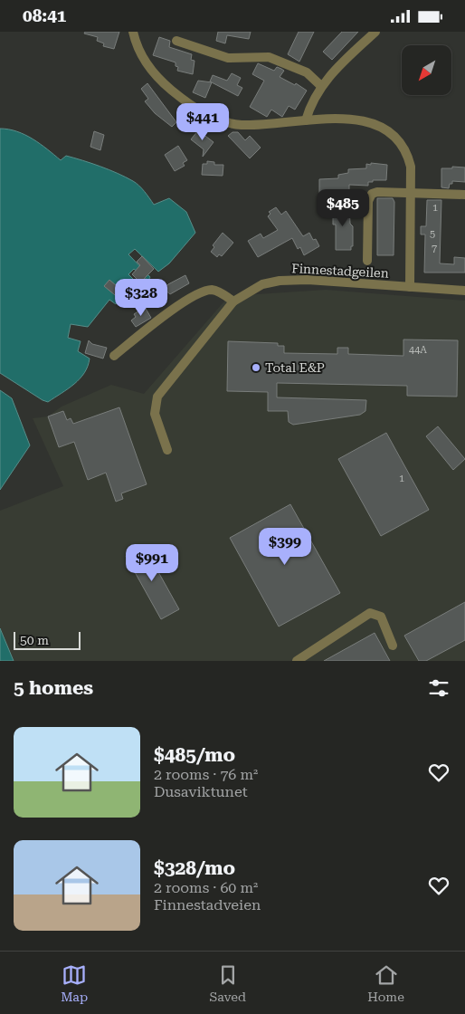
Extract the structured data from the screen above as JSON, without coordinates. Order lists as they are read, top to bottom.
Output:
{
  "streets": {
    "street": ["Finnestadgeilen"]
  },
  "places": ["Total E&P"],
  "house_numbers": [
    "1",
    "5",
    "7",
    "44A",
    "1"
  ],
  "scale_bar": "50 m",
  "north": "bottom left",
  "page": {
    "status": "08:41",
    "price": [
      "$441",
      "$485",
      "$328",
      "$399",
      "$991"
    ],
    "scale": "50 m",
    "heading": "5 homes",
    "list": [
      {
        "name": "$485/mo",
        "note": "2 rooms · 76 m² · Dusaviktunet"
      },
      {
        "name": "$328/mo",
        "note": "2 rooms · 60 m² · Finnestadveien"
      }
    ],
    "tabs": ["Map", "Saved", "Home"]
  }
}
